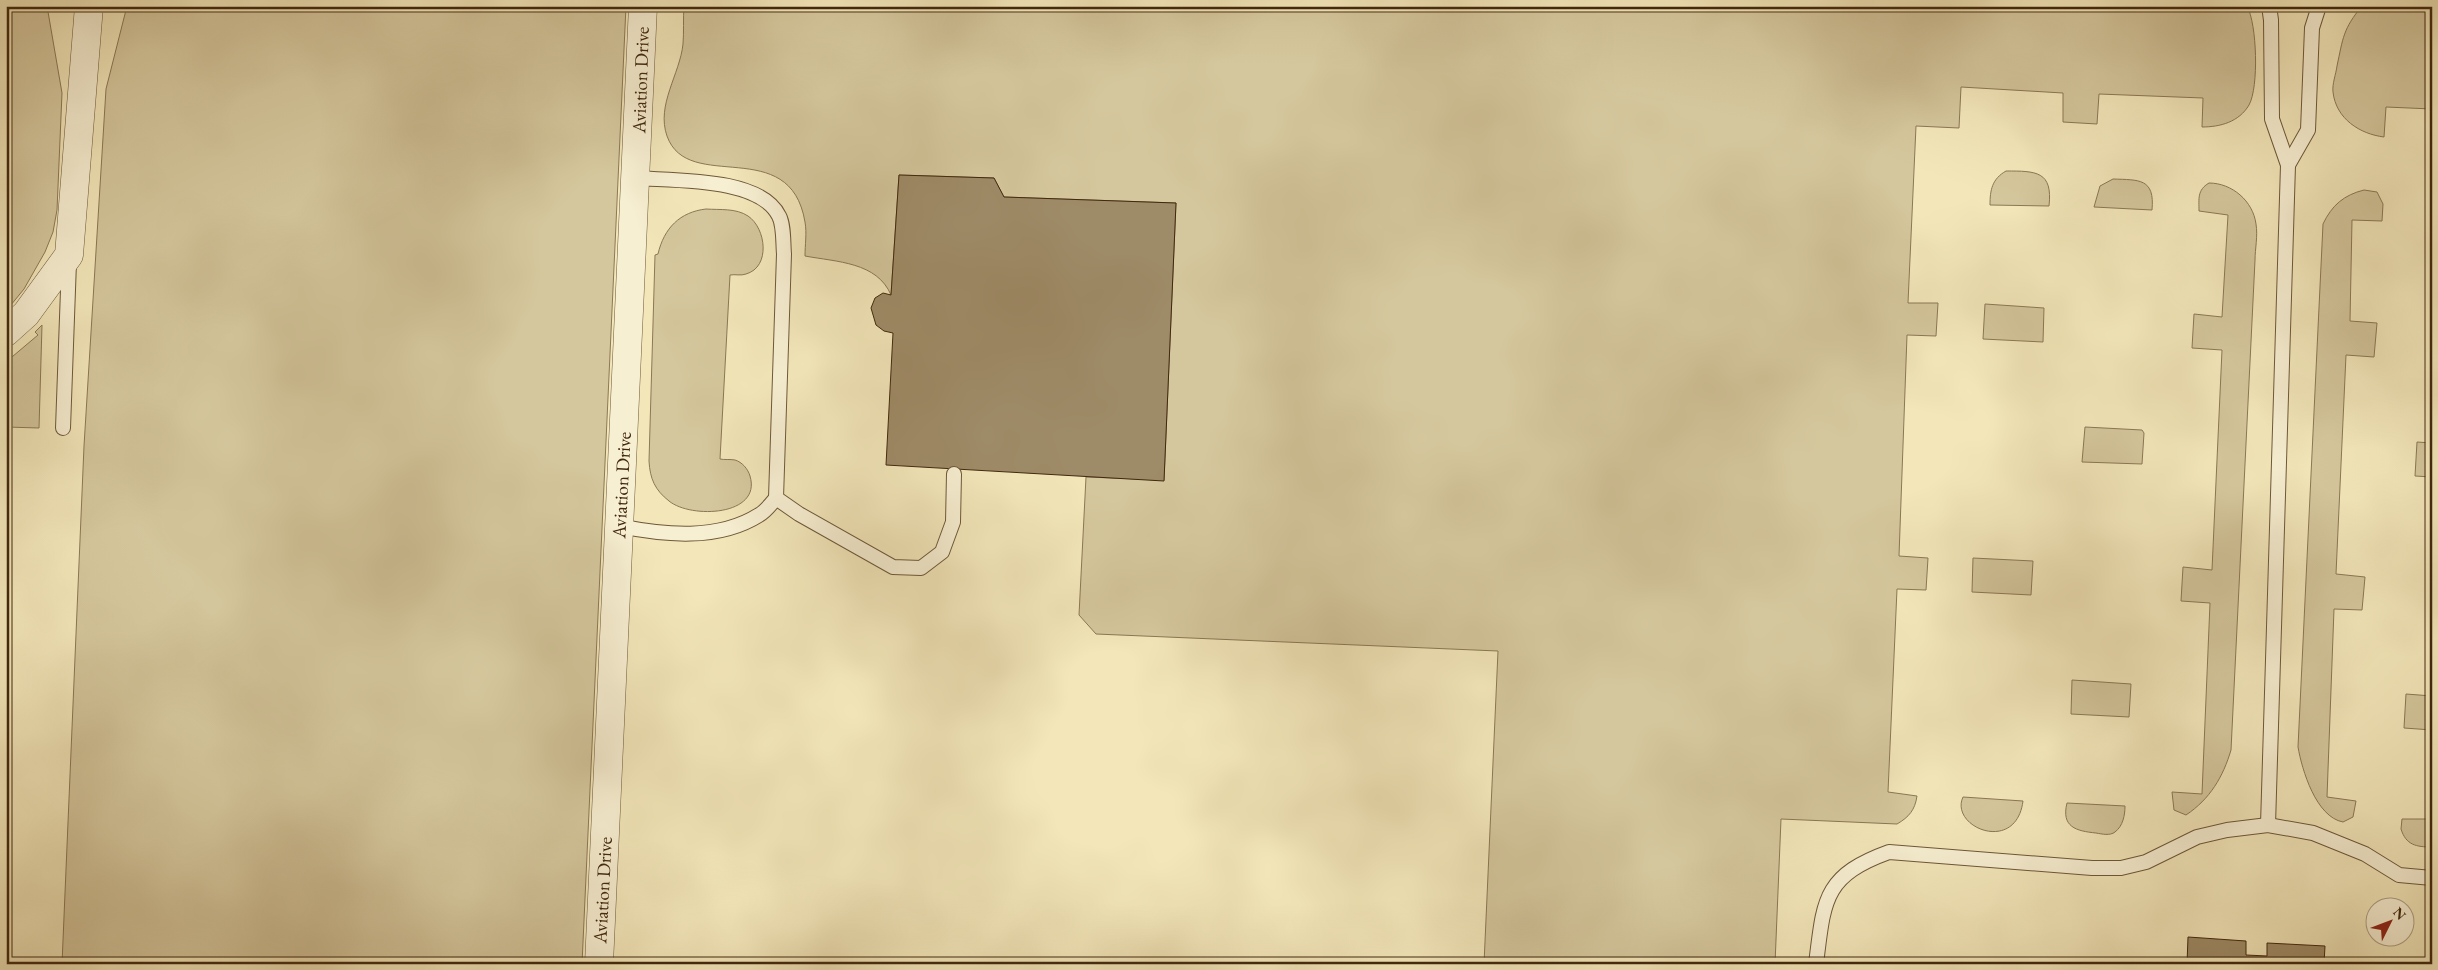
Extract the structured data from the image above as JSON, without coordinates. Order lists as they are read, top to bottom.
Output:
{
  "streets": {
    "street": ["Aviation Drive"]
  },
  "north": "top right"
}
